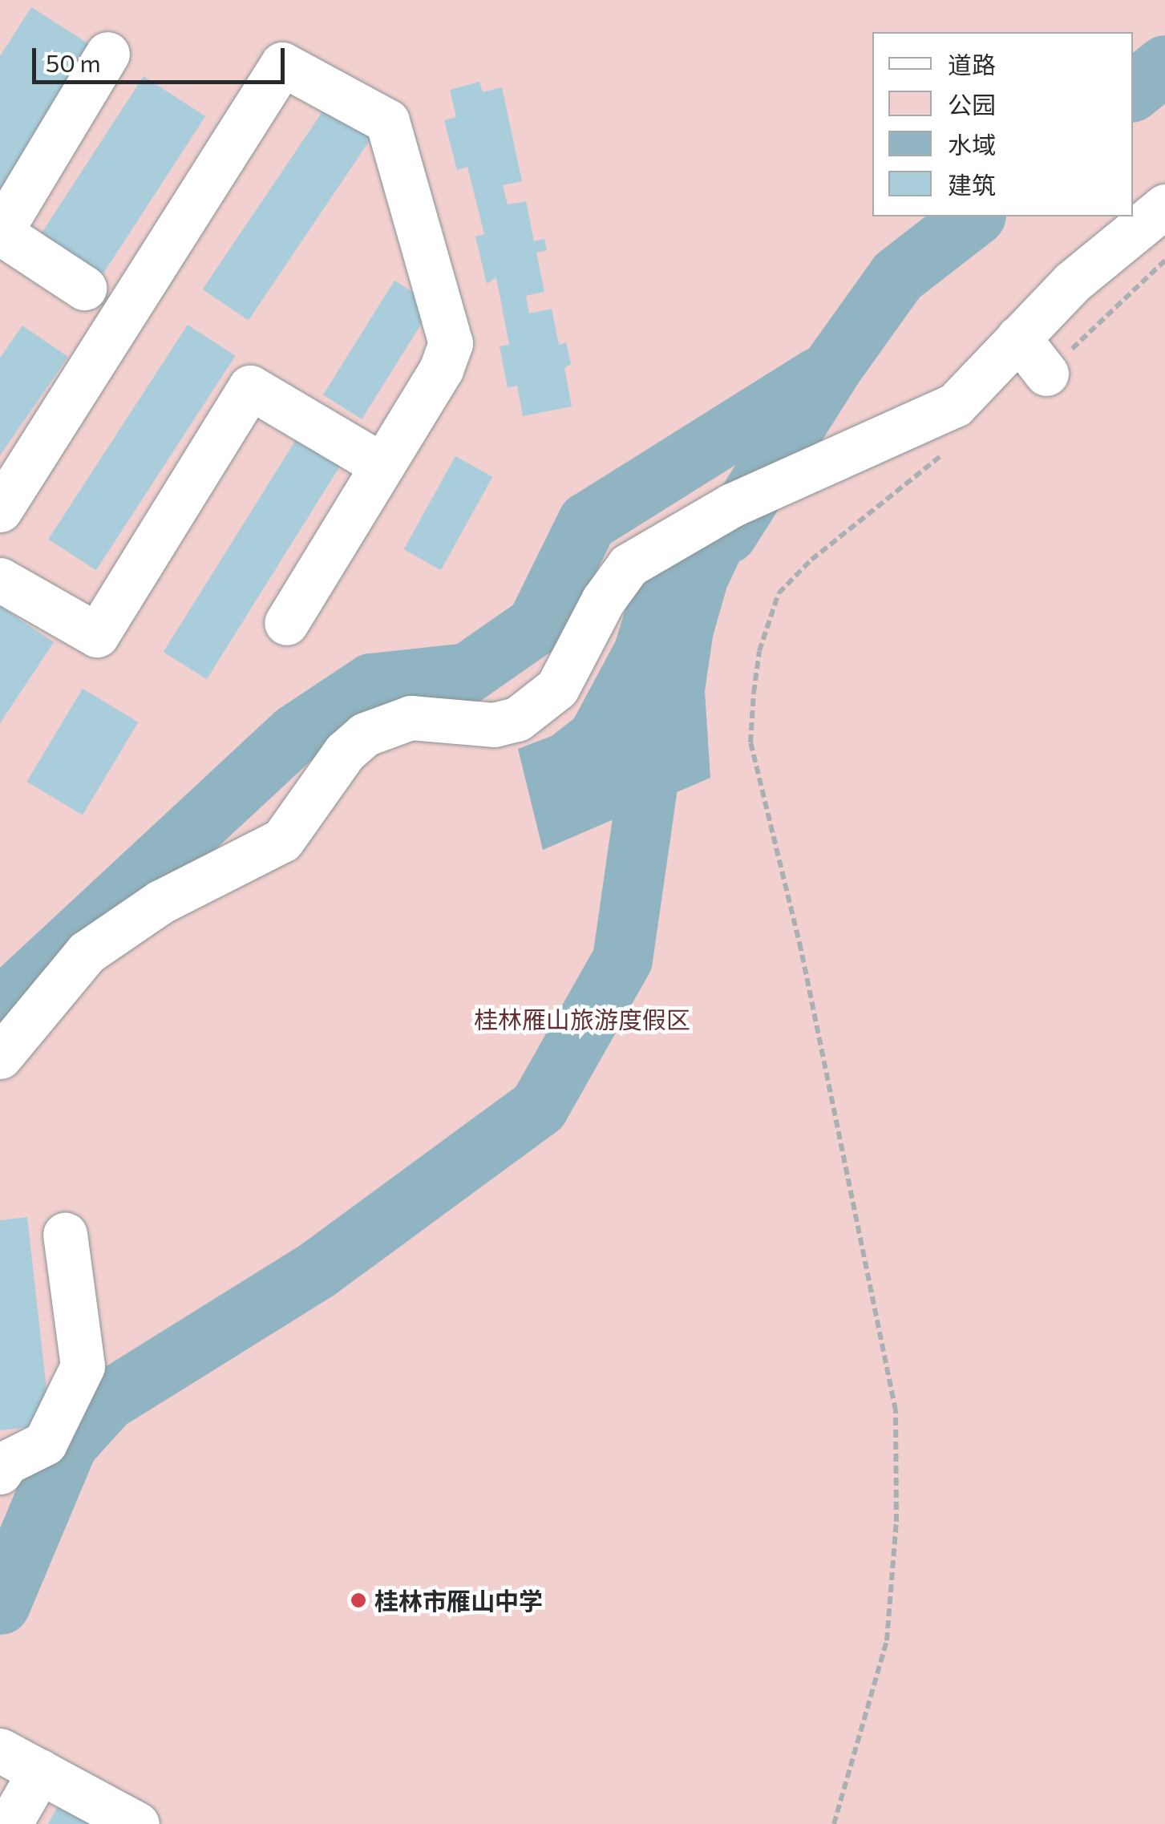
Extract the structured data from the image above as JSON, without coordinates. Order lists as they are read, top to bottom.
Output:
{
  "parks": ["桂林雁山旅游度假区"],
  "places": ["桂林市雁山中学"],
  "legend": [
    "道路",
    "公园",
    "水域",
    "建筑"
  ],
  "scale_bar": "50 m"
}
